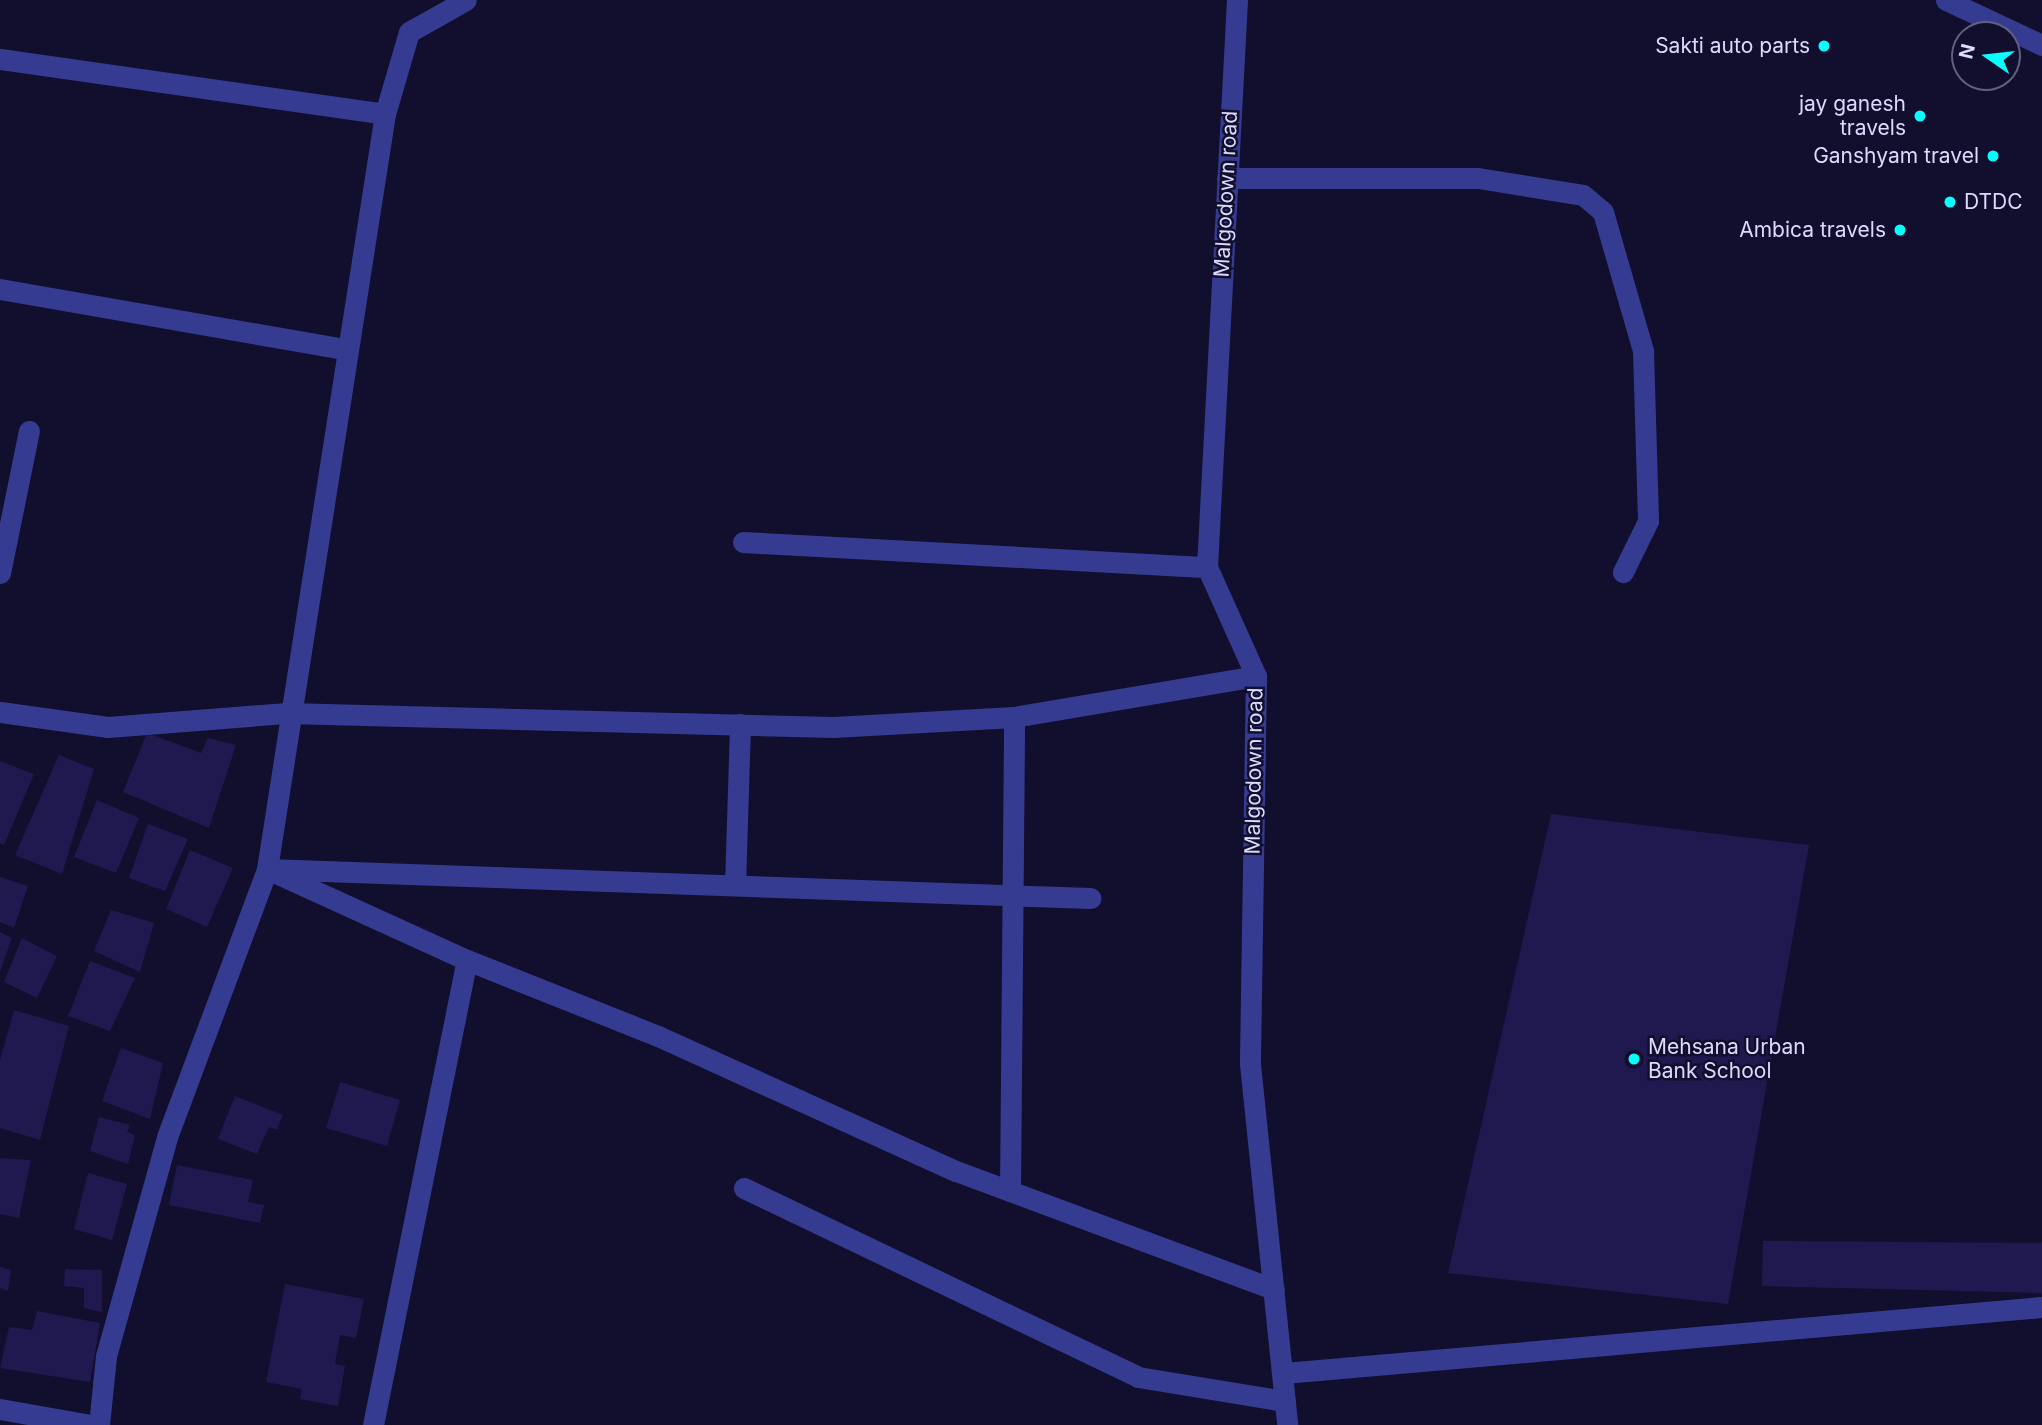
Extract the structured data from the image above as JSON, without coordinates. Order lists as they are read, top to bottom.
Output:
{
  "streets": {
    "street": ["Malgodown road"]
  },
  "places": [
    "Sakti auto parts",
    "jay ganesh travels",
    "Ganshyam travel",
    "DTDC",
    "Ambica travels",
    "Mehsana Urban Bank School"
  ],
  "north": "left"
}
